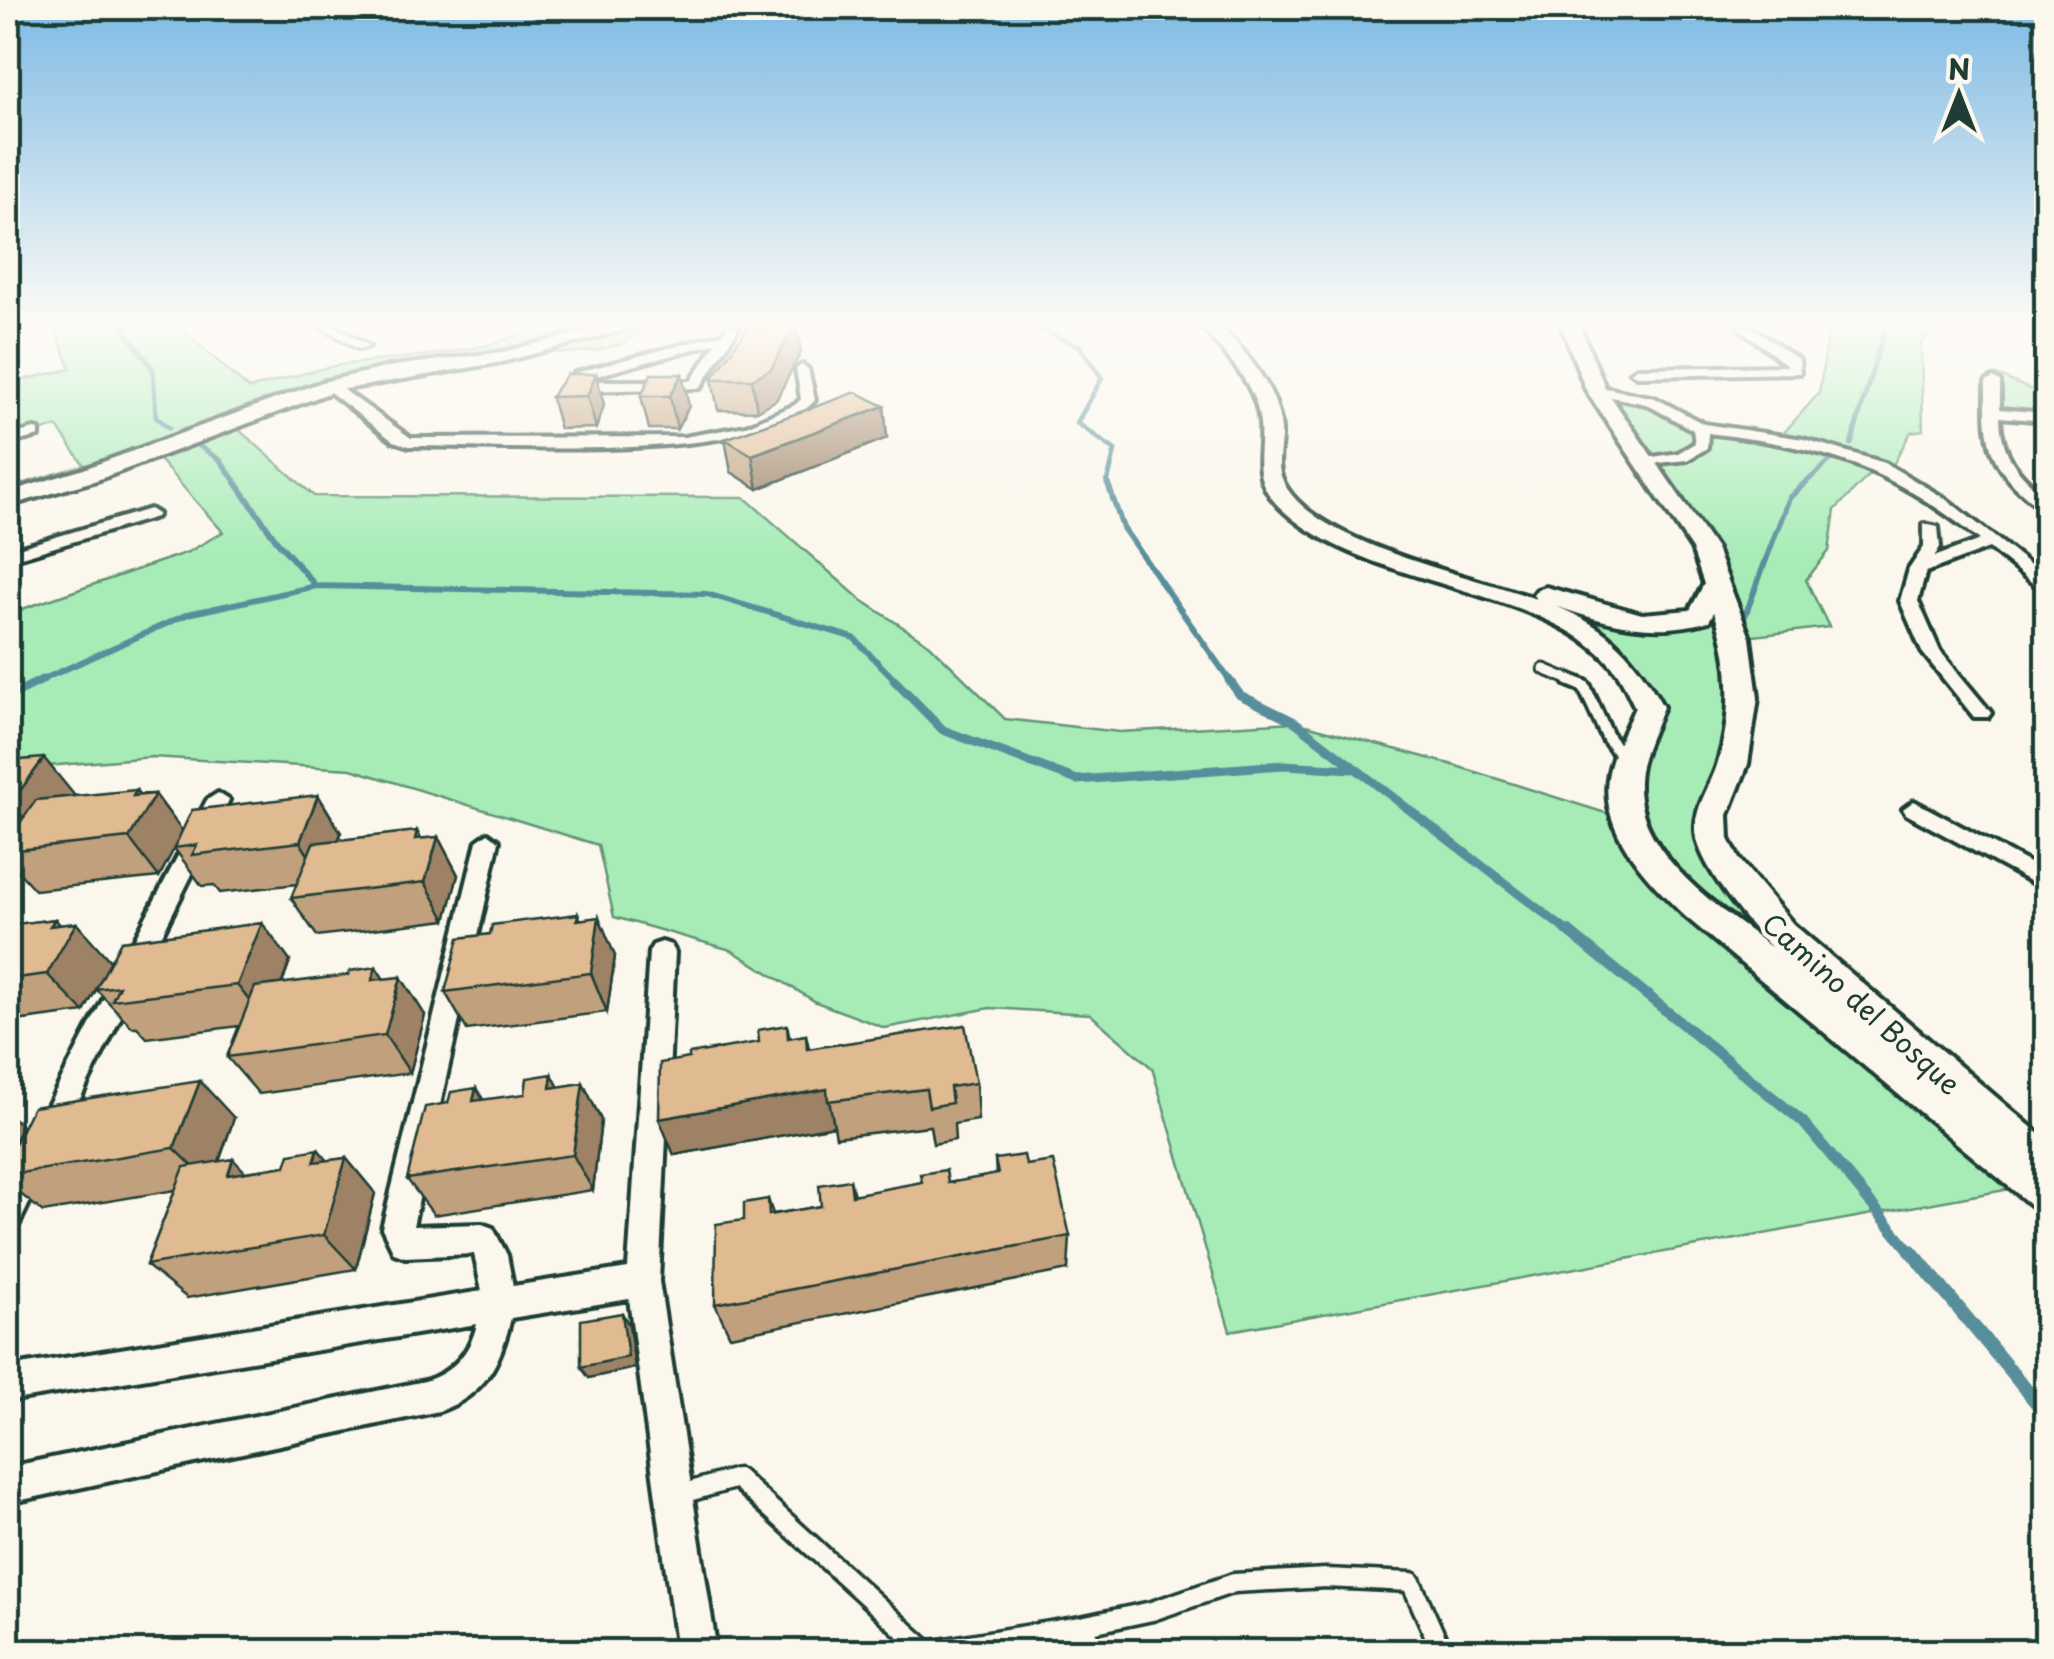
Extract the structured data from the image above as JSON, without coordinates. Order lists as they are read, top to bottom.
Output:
{
  "streets": {
    "street": ["Camino del Bosque"]
  },
  "north": "top"
}
